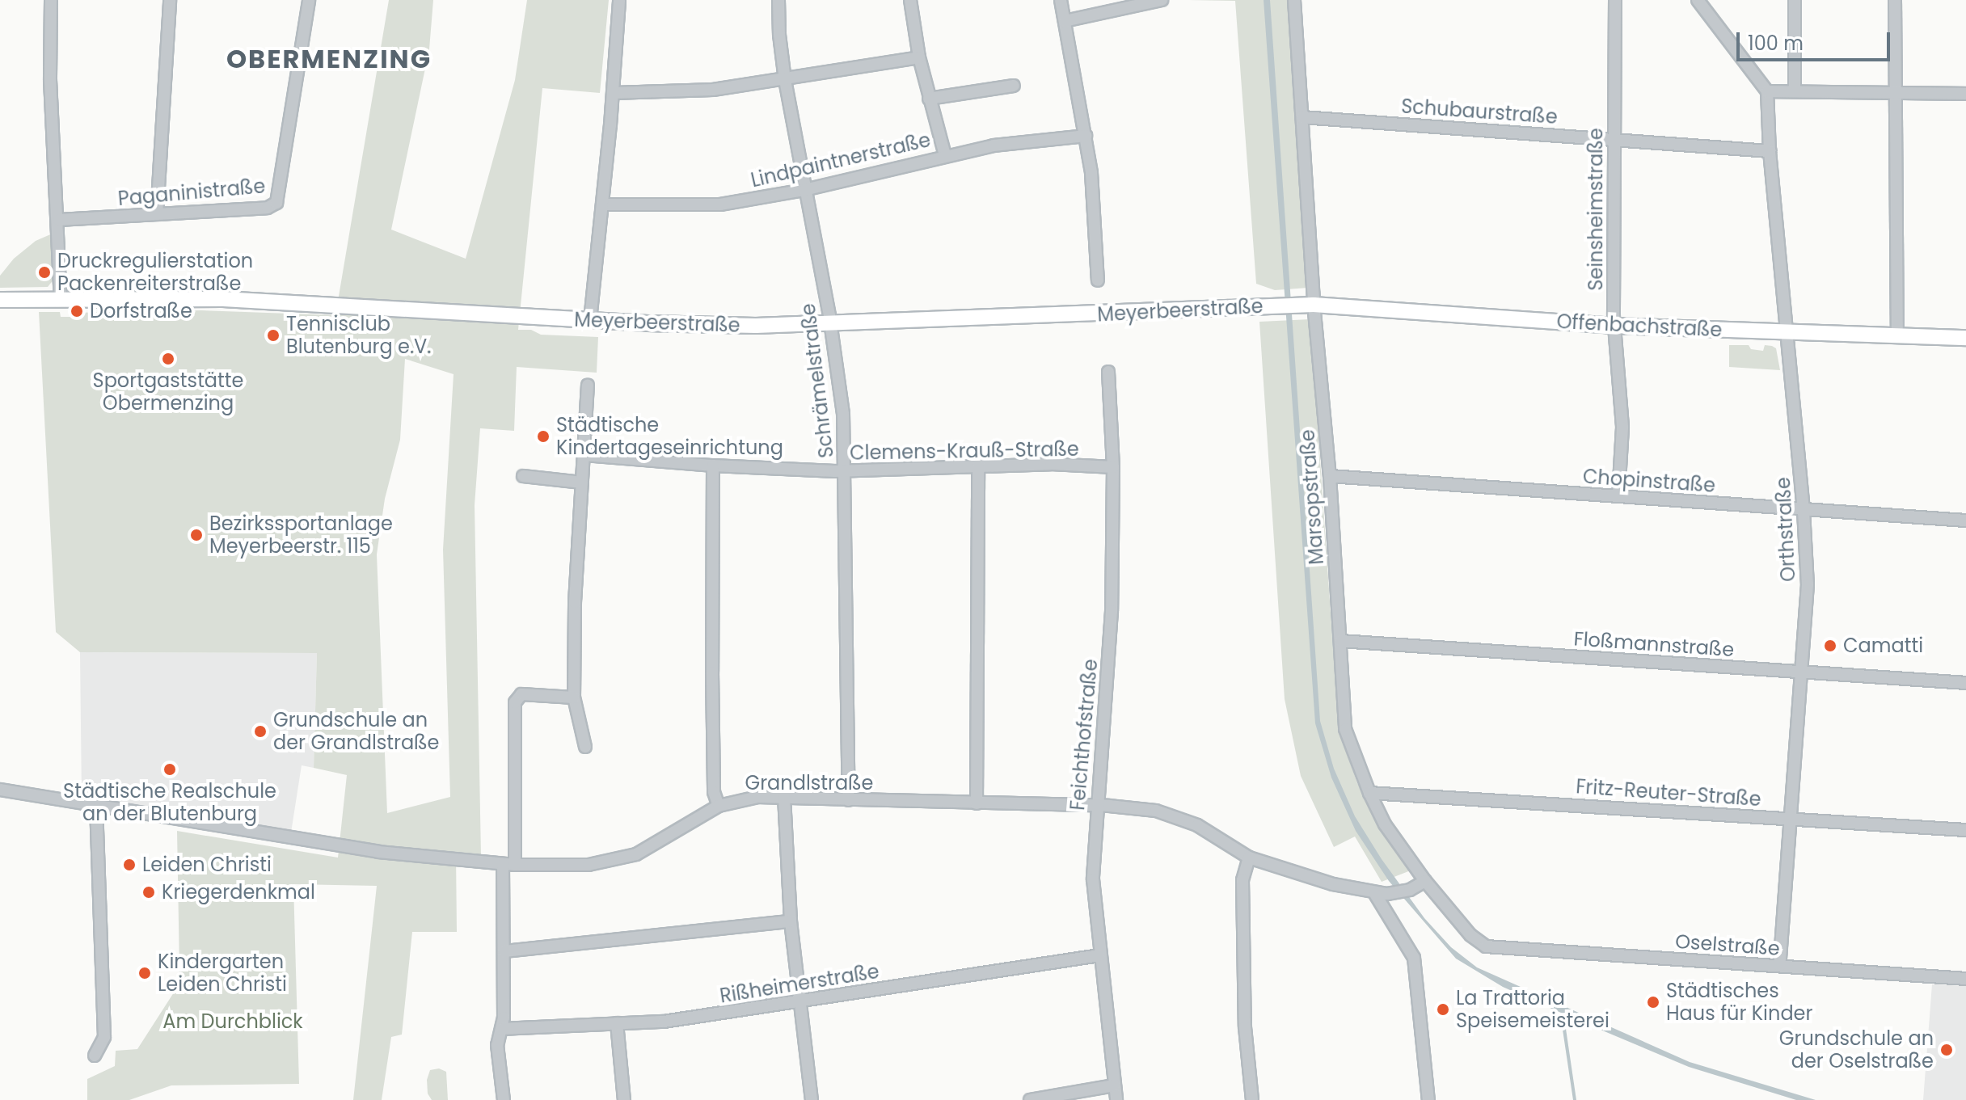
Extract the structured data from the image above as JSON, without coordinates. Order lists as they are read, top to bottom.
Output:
{
  "streets": {
    "street": [
      "Schubaurstraße",
      "Lindpaintnerstraße",
      "Paganinistraße",
      "Seinsheimstraße",
      "Meyerbeerstraße",
      "Offenbachstraße",
      "Schrämelstraße",
      "Clemens-Krauß-Straße",
      "Chopinstraße",
      "Marsopstraße",
      "Orthstraße",
      "Floßmannstraße",
      "Feichthofstraße",
      "Grandlstraße",
      "Fritz-Reuter-Straße",
      "Oselstraße",
      "Rißheimerstraße"
    ]
  },
  "crossings": [
    ["Schubaurstraße", "Seinsheimstraße"],
    ["Schubaurstraße", "Marsopstraße"],
    ["Schubaurstraße", "Orthstraße"],
    ["Lindpaintnerstraße", "Schrämelstraße"],
    ["Seinsheimstraße", "Offenbachstraße"],
    ["Seinsheimstraße", "Chopinstraße"],
    ["Meyerbeerstraße", "Offenbachstraße"],
    ["Meyerbeerstraße", "Schrämelstraße"],
    ["Meyerbeerstraße", "Marsopstraße"],
    ["Offenbachstraße", "Marsopstraße"],
    ["Offenbachstraße", "Orthstraße"],
    ["Schrämelstraße", "Clemens-Krauß-Straße"],
    ["Schrämelstraße", "Grandlstraße"],
    ["Clemens-Krauß-Straße", "Feichthofstraße"],
    ["Chopinstraße", "Marsopstraße"],
    ["Chopinstraße", "Orthstraße"],
    ["Marsopstraße", "Floßmannstraße"],
    ["Marsopstraße", "Grandlstraße"],
    ["Marsopstraße", "Fritz-Reuter-Straße"],
    ["Marsopstraße", "Oselstraße"],
    ["Orthstraße", "Floßmannstraße"],
    ["Orthstraße", "Fritz-Reuter-Straße"],
    ["Orthstraße", "Oselstraße"],
    ["Feichthofstraße", "Grandlstraße"],
    ["Feichthofstraße", "Rißheimerstraße"]
  ],
  "districts": ["OBERMENZING"],
  "parks": ["Am Durchblick"],
  "places": [
    "Druckregulierstation Packenreiterstraße",
    "Dorfstraße",
    "Tennisclub Blutenburg e.V.",
    "Sportgaststätte Obermenzing",
    "Städtische Kindertageseinrichtung",
    "Bezirkssportanlage Meyerbeerstr. 115",
    "Camatti",
    "Grundschule an der Grandlstraße",
    "Städtische Realschule an der Blutenburg",
    "Leiden Christi",
    "Kriegerdenkmal",
    "Kindergarten Leiden Christi",
    "Städtisches Haus für Kinder",
    "La Trattoria Speisemeisterei",
    "Grundschule an der Oselstraße"
  ],
  "scale_bar": "100 m"
}
